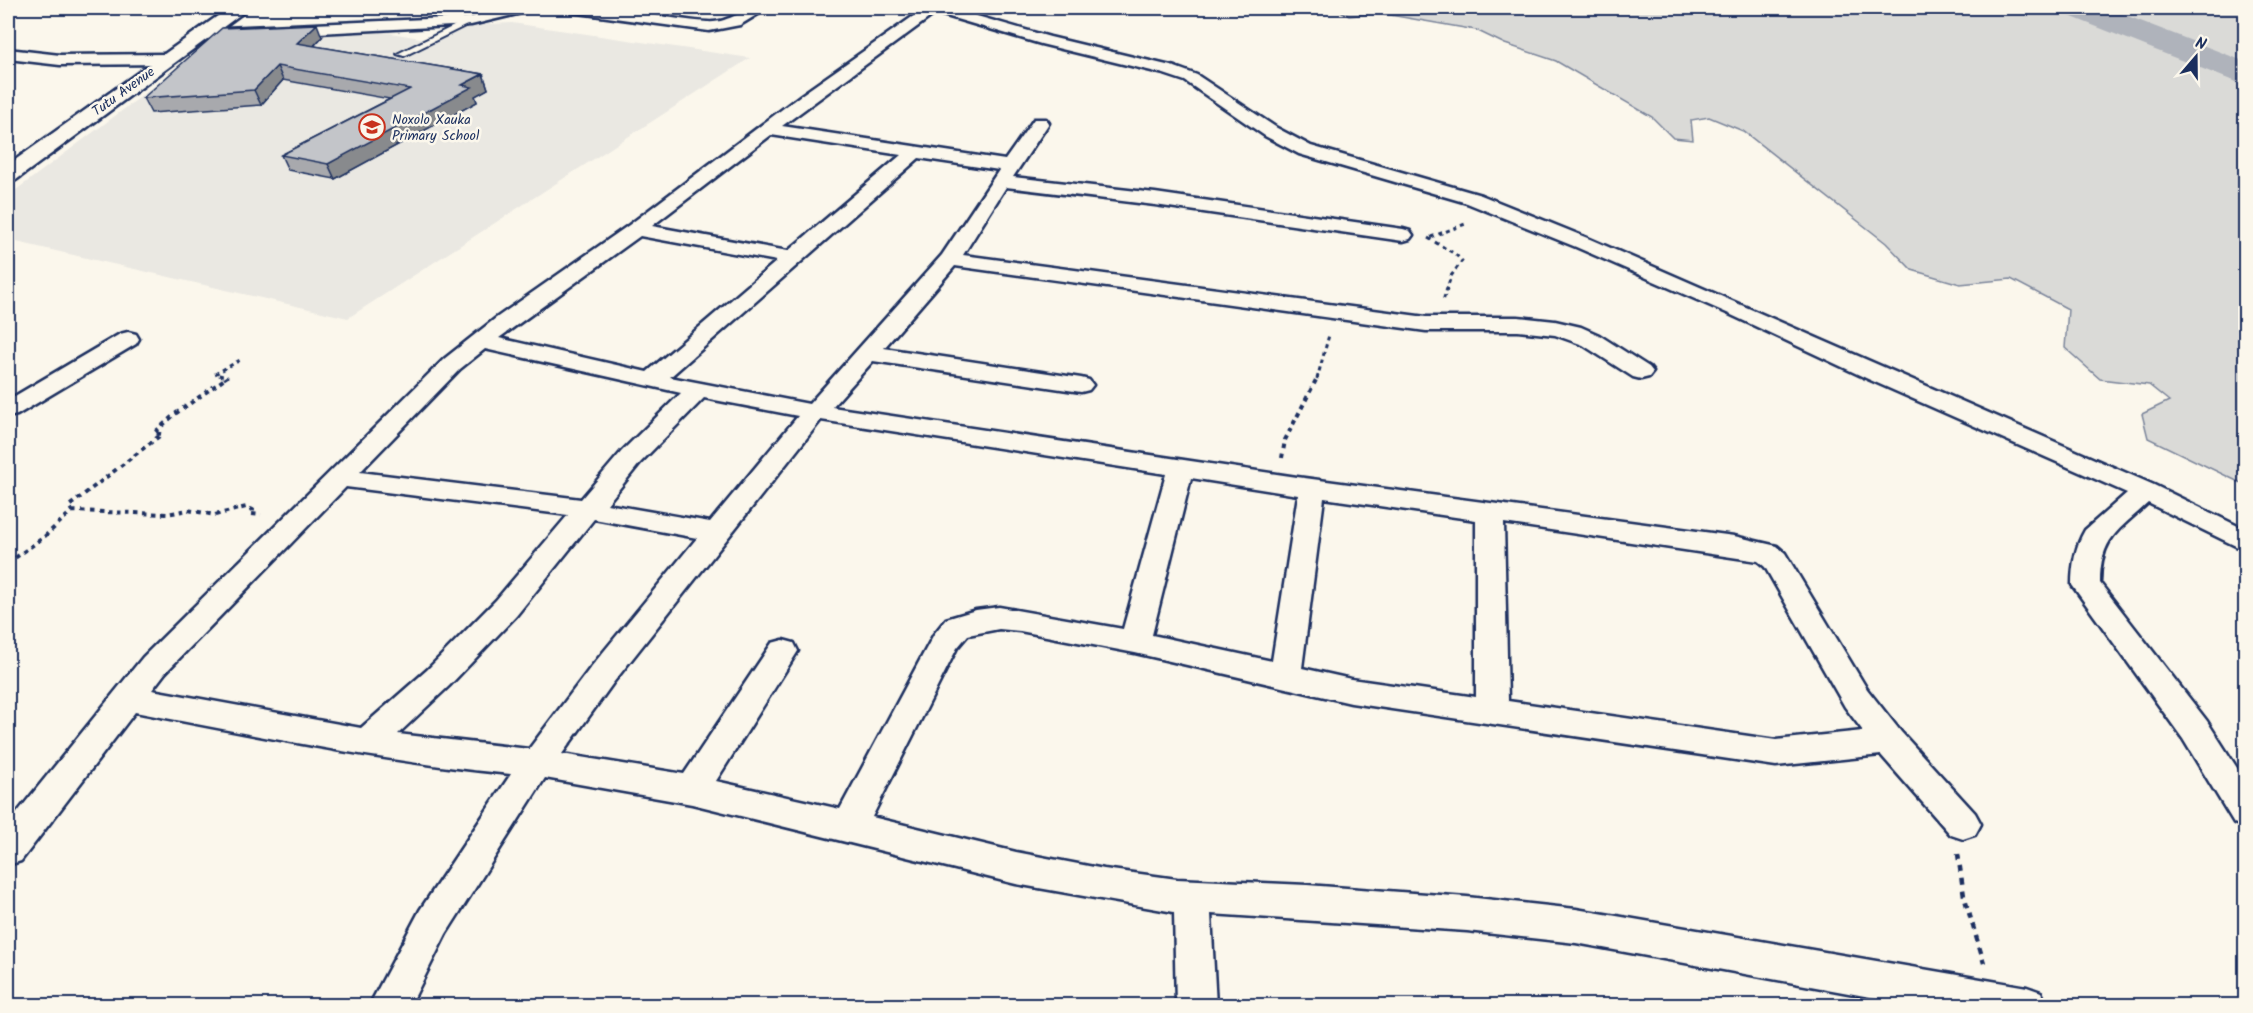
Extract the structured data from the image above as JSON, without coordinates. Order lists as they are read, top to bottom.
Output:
{
  "streets": {
    "street": ["Tutu Avenue"]
  },
  "places": {
    "school or university": ["Noxolo Xauka Primary School"]
  },
  "north": "top"
}
